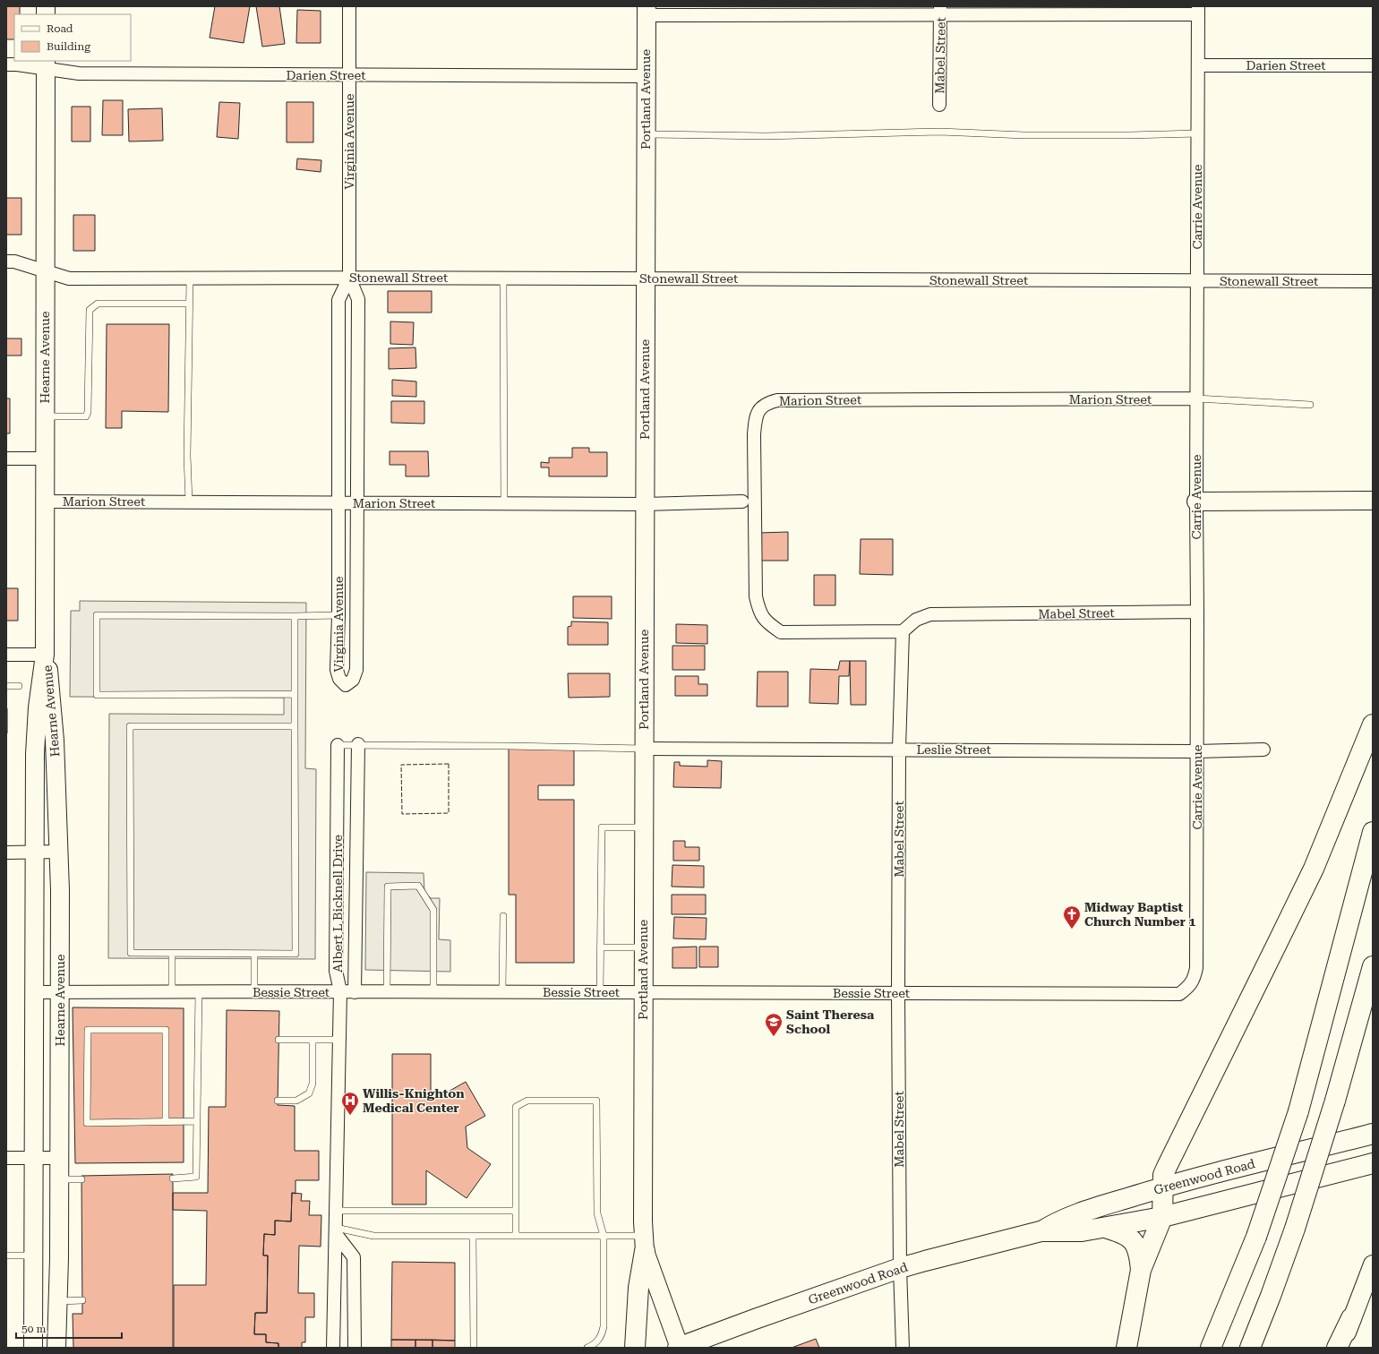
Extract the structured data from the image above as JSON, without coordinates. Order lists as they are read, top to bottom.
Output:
{
  "streets": {
    "main road": ["Portland Avenue", "Hearne Avenue", "Greenwood Road"],
    "street": [
      "Mabel Street",
      "Darien Street",
      "Virginia Avenue",
      "Carrie Avenue",
      "Stonewall Street",
      "Marion Street",
      "Leslie Street",
      "Albert L Bicknell Drive",
      "Bessie Street"
    ]
  },
  "crossings": [
    ["Mabel Street", "Carrie Avenue"],
    ["Mabel Street", "Marion Street"],
    ["Mabel Street", "Leslie Street"],
    ["Mabel Street", "Bessie Street"],
    ["Mabel Street", "Greenwood Road"],
    ["Darien Street", "Portland Avenue"],
    ["Darien Street", "Virginia Avenue"],
    ["Darien Street", "Carrie Avenue"],
    ["Darien Street", "Hearne Avenue"],
    ["Portland Avenue", "Stonewall Street"],
    ["Portland Avenue", "Marion Street"],
    ["Portland Avenue", "Leslie Street"],
    ["Portland Avenue", "Bessie Street"],
    ["Portland Avenue", "Greenwood Road"],
    ["Virginia Avenue", "Stonewall Street"],
    ["Virginia Avenue", "Marion Street"],
    ["Carrie Avenue", "Stonewall Street"],
    ["Carrie Avenue", "Marion Street"],
    ["Carrie Avenue", "Leslie Street"],
    ["Carrie Avenue", "Bessie Street"],
    ["Stonewall Street", "Hearne Avenue"],
    ["Hearne Avenue", "Marion Street"],
    ["Hearne Avenue", "Bessie Street"],
    ["Albert L Bicknell Drive", "Bessie Street"]
  ],
  "places": {
    "church": ["Midway Baptist Church Number 1"],
    "school or university": ["Saint Theresa School"],
    "hospital": ["Willis-Knighton Medical Center"]
  },
  "legend": ["Road", "Building"],
  "scale_bar": "50 m"
}
